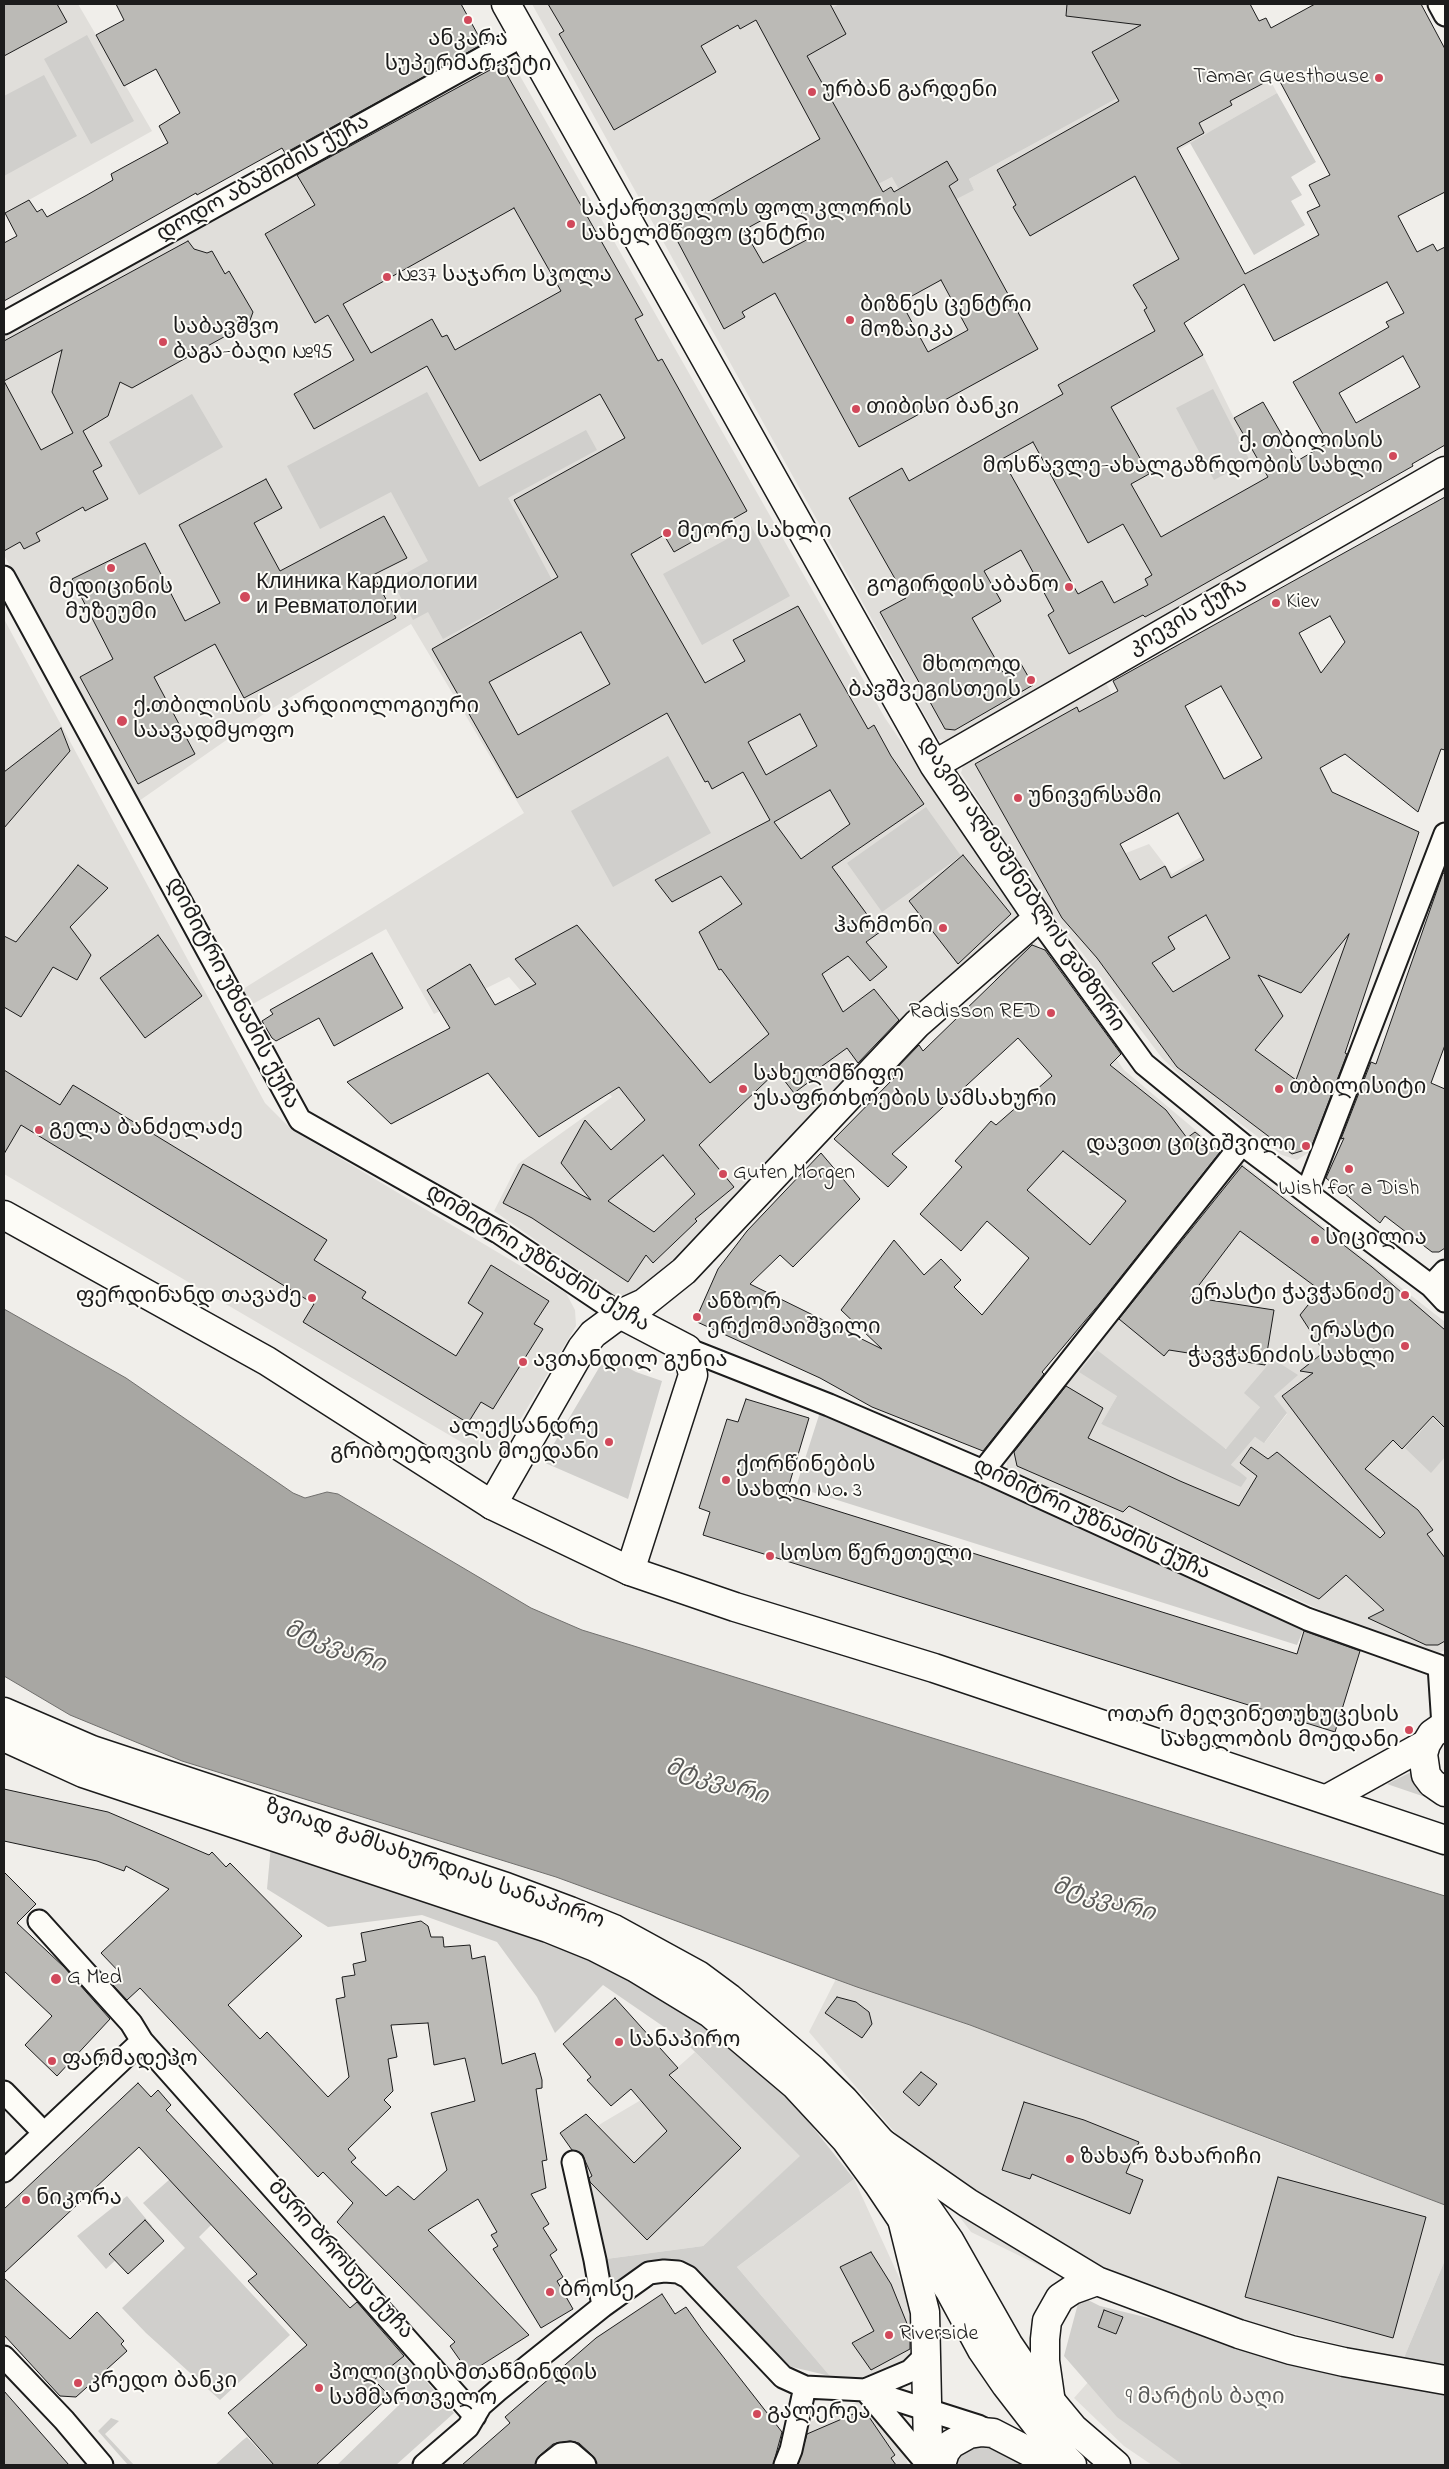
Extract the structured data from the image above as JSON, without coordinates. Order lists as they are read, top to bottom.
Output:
{
  "streets": {
    "main road": [
      "კიევის ქუჩა",
      "დავით აღმაშენებლის გამზირი",
      "დიმიტრი უზნაძის ქუჩა",
      "ზვიად გამსახურდიას სანაპირო"
    ],
    "street": ["დოდო აბაშიძის ქუჩა", "მარი ბროსეს ქუჩა"]
  },
  "crossings": [
    ["დოდო აბაშიძის ქუჩა", "დავით აღმაშენებლის გამზირი"],
    ["კიევის ქუჩა", "დავით აღმაშენებლის გამზირი"]
  ],
  "water": ["მტკვარი"],
  "parks": ["9 მარტის ბაღი"],
  "places": [
    "ანკარა სუპერმარკეტი",
    "Tamar Guesthouse",
    "ურბან გარდენი",
    "საქართველოს ფოლკლორის სახელმწიფო ცენტრი",
    "№37 საჯარო სკოლა",
    "ბიზნეს ცენტრი მოზაიკა",
    "საბავშვო ბაგა-ბაღი №95",
    "თიბისი ბანკი",
    "ქ. თბილისის მოსწავლე-ახალგაზრდობის სახლი",
    "მეორე სახლი",
    "მედიცინის მუზეუმი",
    "გოგირდის აბანო",
    "Клиника Кардиологии и Ревматологии",
    "Kiev",
    "მხოოოდ ბავშვეგისთეის",
    "ქ.თბილისის კარდიოლოგიური საავადმყოფო",
    "უნივერსამი",
    "ჰარმონი",
    "Radisson RED",
    "სახელმწიფო უსაფრთხოების სამსახური",
    "თბილისიტი",
    "გელა ბანძელაძე",
    "დავით ციციშვილი",
    "Wish for a Dish",
    "Guten Morgen",
    "სიცილია",
    "ერასტი ჭავჭანიძე",
    "ფერდინანდ თავაძე",
    "ანზორ ერქომაიშვილი",
    "ერასტი ჭავჭანიძის სახლი",
    "ავთანდილ გუნია",
    "ალექსანდრე გრიბოედოვის მოედანი",
    "ქორწინების სახლი No. 3",
    "სოსო წერეთელი",
    "ოთარ მეღვინეთუხუცესის სახელობის მოედანი",
    "G Med",
    "სანაპირო",
    "ფარმადეპო",
    "ზახარ ზახარიჩი",
    "ნიკორა",
    "ბროსე",
    "Riverside",
    "კრედო ბანკი",
    "პოლიციის მთაწმინდის სამმართველო",
    "გალერეა"
  ]
}
